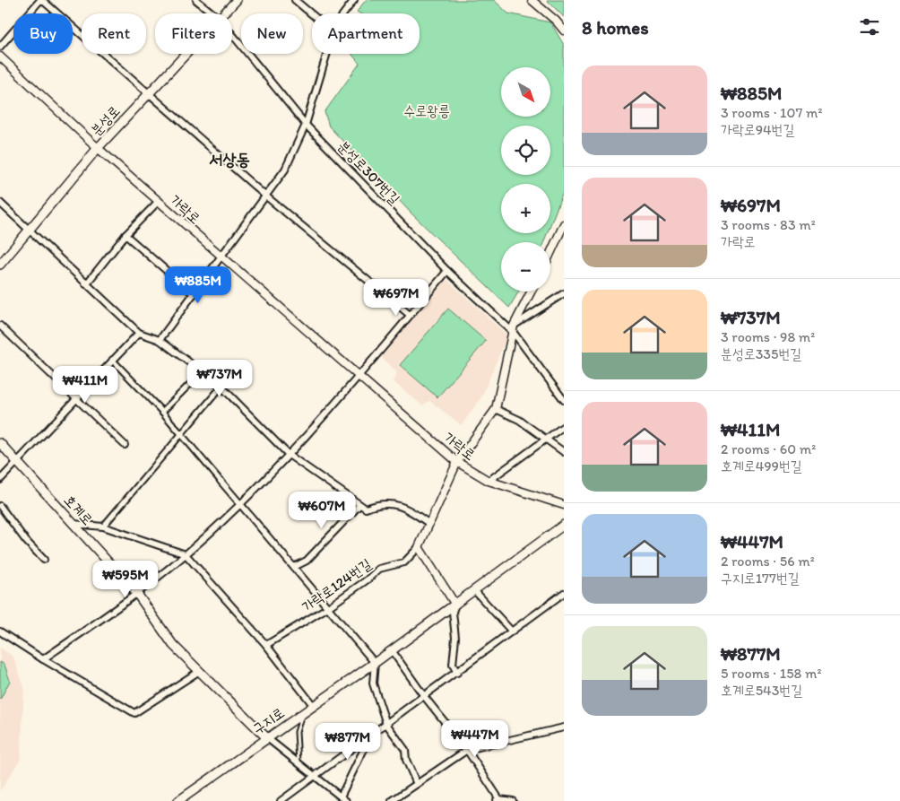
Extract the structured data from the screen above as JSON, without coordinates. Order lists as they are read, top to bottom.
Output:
{
  "streets": {
    "main road": ["분성로", "호계로", "구지로"],
    "street": ["분성로307번길", "가락로", "가락로124번길"]
  },
  "crossings": [
    ["분성로", "가락로"],
    ["가락로", "가락로124번길"],
    ["호계로", "구지로"]
  ],
  "districts": ["서상동"],
  "parks": ["수로왕릉"],
  "north": "bottom right",
  "page": {
    "heading": "8 homes",
    "chip": [
      "Buy",
      "Rent",
      "Filters",
      "New",
      "Apartment"
    ],
    "list": [
      {
        "name": "₩885M",
        "note": "3 rooms · 107 m² · 가락로94번길"
      },
      {
        "name": "₩697M",
        "note": "3 rooms · 83 m² · 가락로"
      },
      {
        "name": "₩737M",
        "note": "3 rooms · 98 m² · 분성로335번길"
      },
      {
        "name": "₩411M",
        "note": "2 rooms · 60 m² · 호계로499번길"
      },
      {
        "name": "₩447M",
        "note": "2 rooms · 56 m² · 구지로177번길"
      },
      {
        "name": "₩877M",
        "note": "5 rooms · 158 m² · 호계로543번길"
      }
    ],
    "map_buttons": ["+", "−"],
    "price": [
      "₩885M",
      "₩697M",
      "₩737M",
      "₩411M",
      "₩607M",
      "₩595M",
      "₩447M",
      "₩877M"
    ]
  }
}
